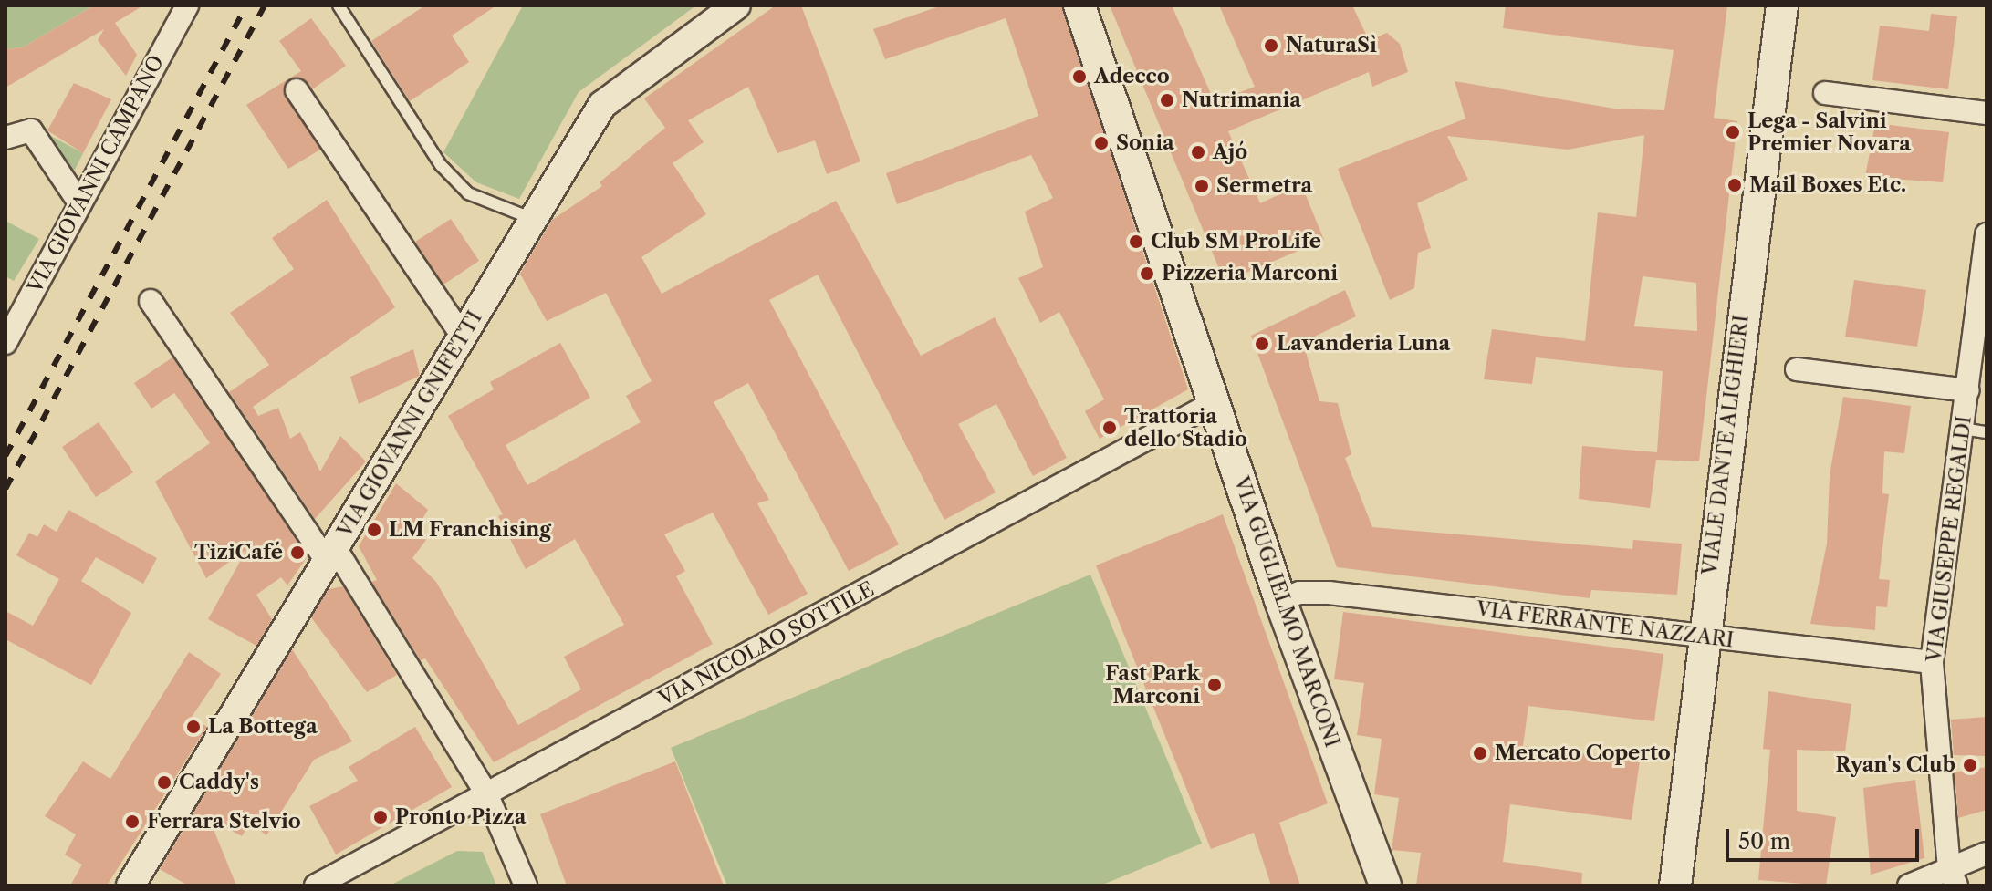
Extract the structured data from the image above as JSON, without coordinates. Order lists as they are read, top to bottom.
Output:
{
  "streets": {
    "main road": ["VIALE DANTE ALIGHIERI", "VIA GUGLIELMO MARCONI"],
    "street": [
      "VIA GIOVANNI CAMPANO",
      "VIA GIOVANNI GNIFETTI",
      "VIA GIUSEPPE REGALDI",
      "VIA FERRANTE NAZZARI",
      "VIA NICOLAO SOTTILE"
    ]
  },
  "crossings": [
    ["VIALE DANTE ALIGHIERI", "VIA FERRANTE NAZZARI"],
    ["VIA GIUSEPPE REGALDI", "VIA FERRANTE NAZZARI"],
    ["VIA GUGLIELMO MARCONI", "VIA FERRANTE NAZZARI"],
    ["VIA GUGLIELMO MARCONI", "VIA NICOLAO SOTTILE"]
  ],
  "places": [
    "NaturaSì",
    "Adecco",
    "Nutrimania",
    "Lega - Salvini Premier Novara",
    "Sonia",
    "Ajó",
    "Mail Boxes Etc.",
    "Sermetra",
    "Club SM ProLife",
    "Pizzeria Marconi",
    "Lavanderia Luna",
    "Trattoria dello Stadio",
    "LM Franchising",
    "TiziCafé",
    "Fast Park Marconi",
    "La Bottega",
    "Mercato Coperto",
    "Ryan's Club",
    "Caddy's",
    "Pronto Pizza",
    "Ferrara Stelvio"
  ],
  "scale_bar": "50 m"
}
